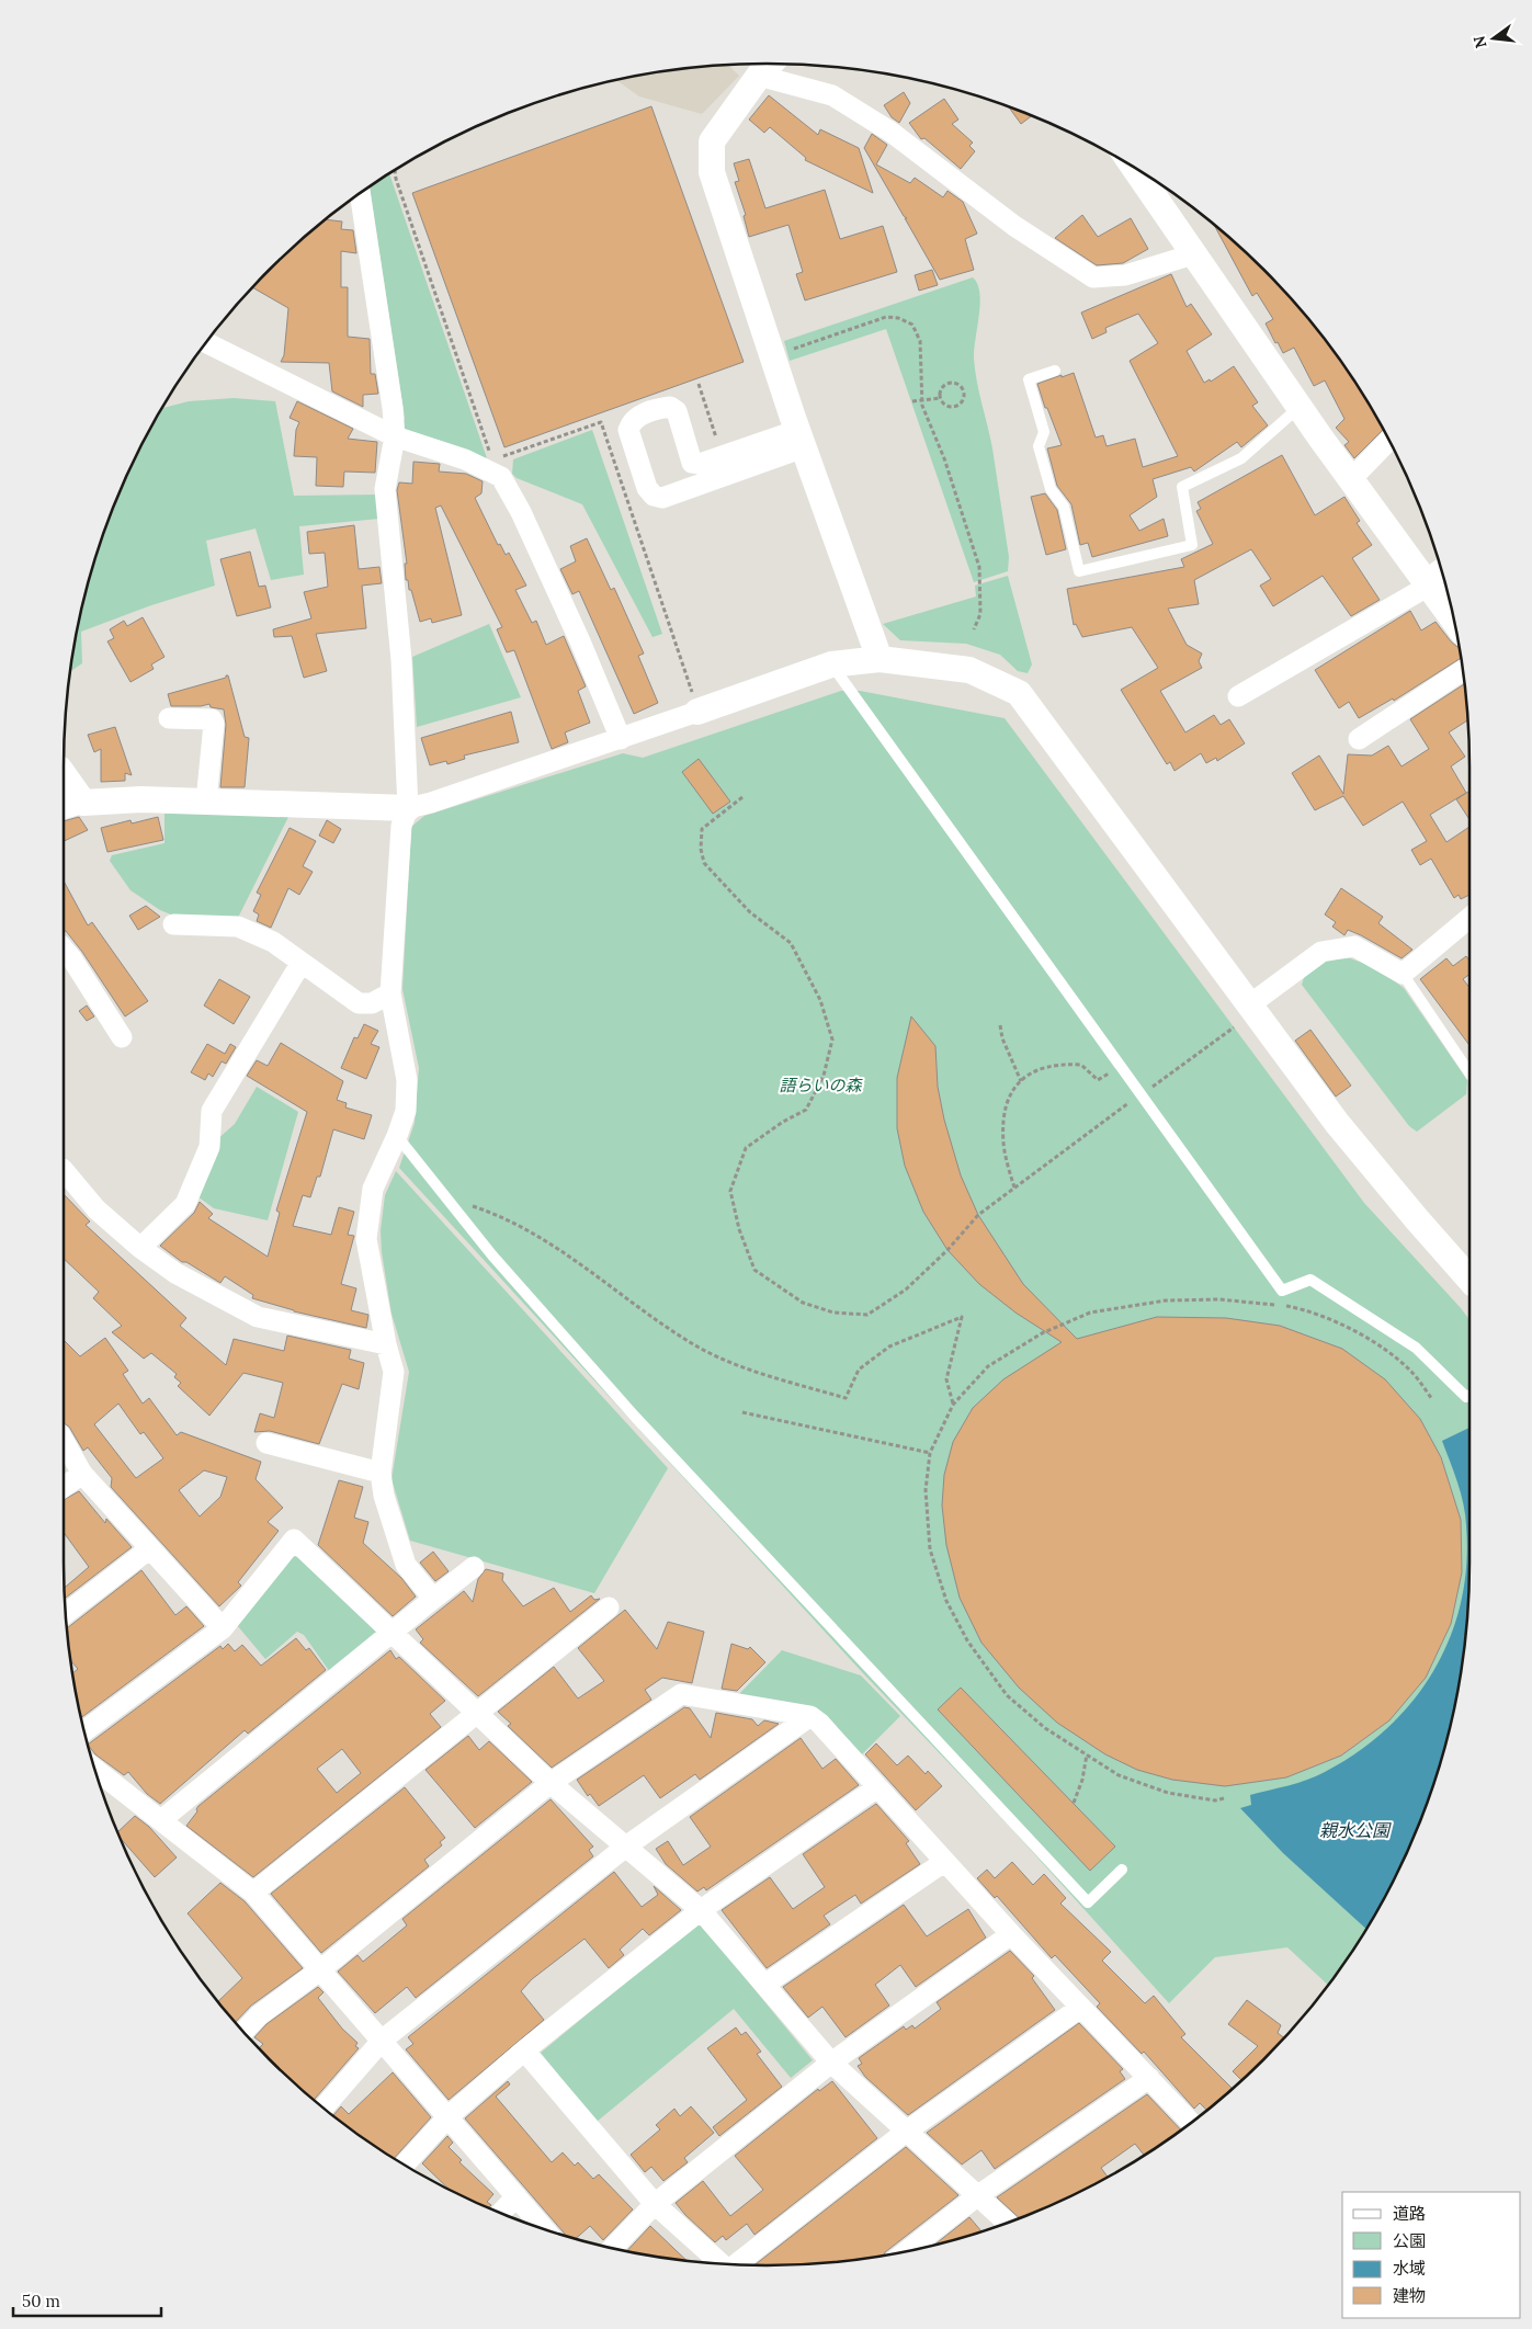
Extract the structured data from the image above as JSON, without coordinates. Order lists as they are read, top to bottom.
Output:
{
  "water": ["親水公園"],
  "parks": ["語らいの森"],
  "legend": [
    "道路",
    "公園",
    "水域",
    "建物"
  ],
  "scale_bar": "50 m",
  "north": "left"
}
